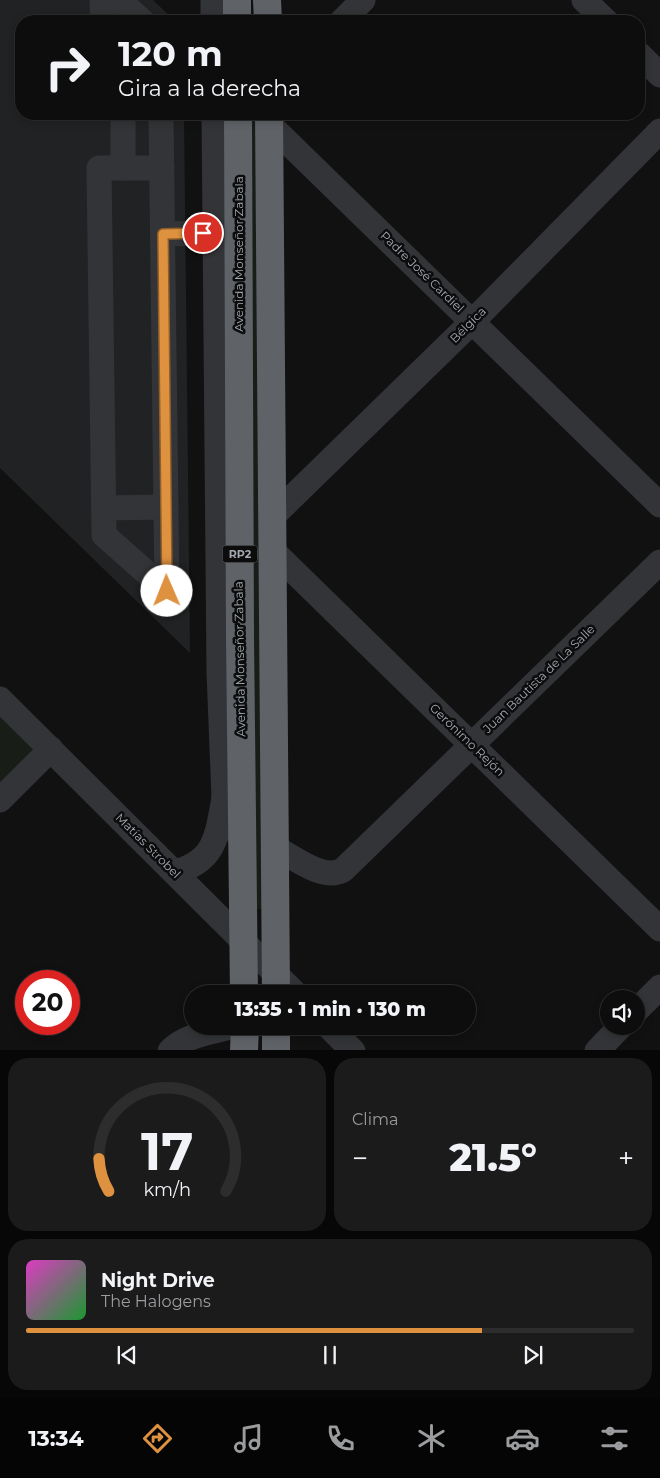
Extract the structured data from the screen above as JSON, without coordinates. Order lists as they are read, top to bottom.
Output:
{
  "streets": {
    "highway": ["Avenida Monseñor Zabala", "RP2"],
    "street": [
      "Padre José Cardiel",
      "Bélgica",
      "Juan Bautista de La Salle",
      "Gerónimo Rejón",
      "Matías Strobel"
    ]
  },
  "crossings": [
    ["Avenida Monseñor Zabala", "Matías Strobel"],
    ["Padre José Cardiel", "Bélgica"],
    ["Bélgica", "RP2"],
    ["RP2", "Juan Bautista de La Salle"],
    ["RP2", "Gerónimo Rejón"],
    ["RP2", "Matías Strobel"],
    ["Juan Bautista de La Salle", "Gerónimo Rejón"]
  ],
  "page": {
    "turn": ["120 m", "Gira a la derecha"],
    "limit": "20",
    "trip": "13:35 · 1 min · 130 m",
    "tile": "Clima",
    "heat": ["−", "21.5°", "+"],
    "song": ["Night Drive", "The Halogens"],
    "tabs": "13:34",
    "gauge": ["17", "km/h"]
  }
}
